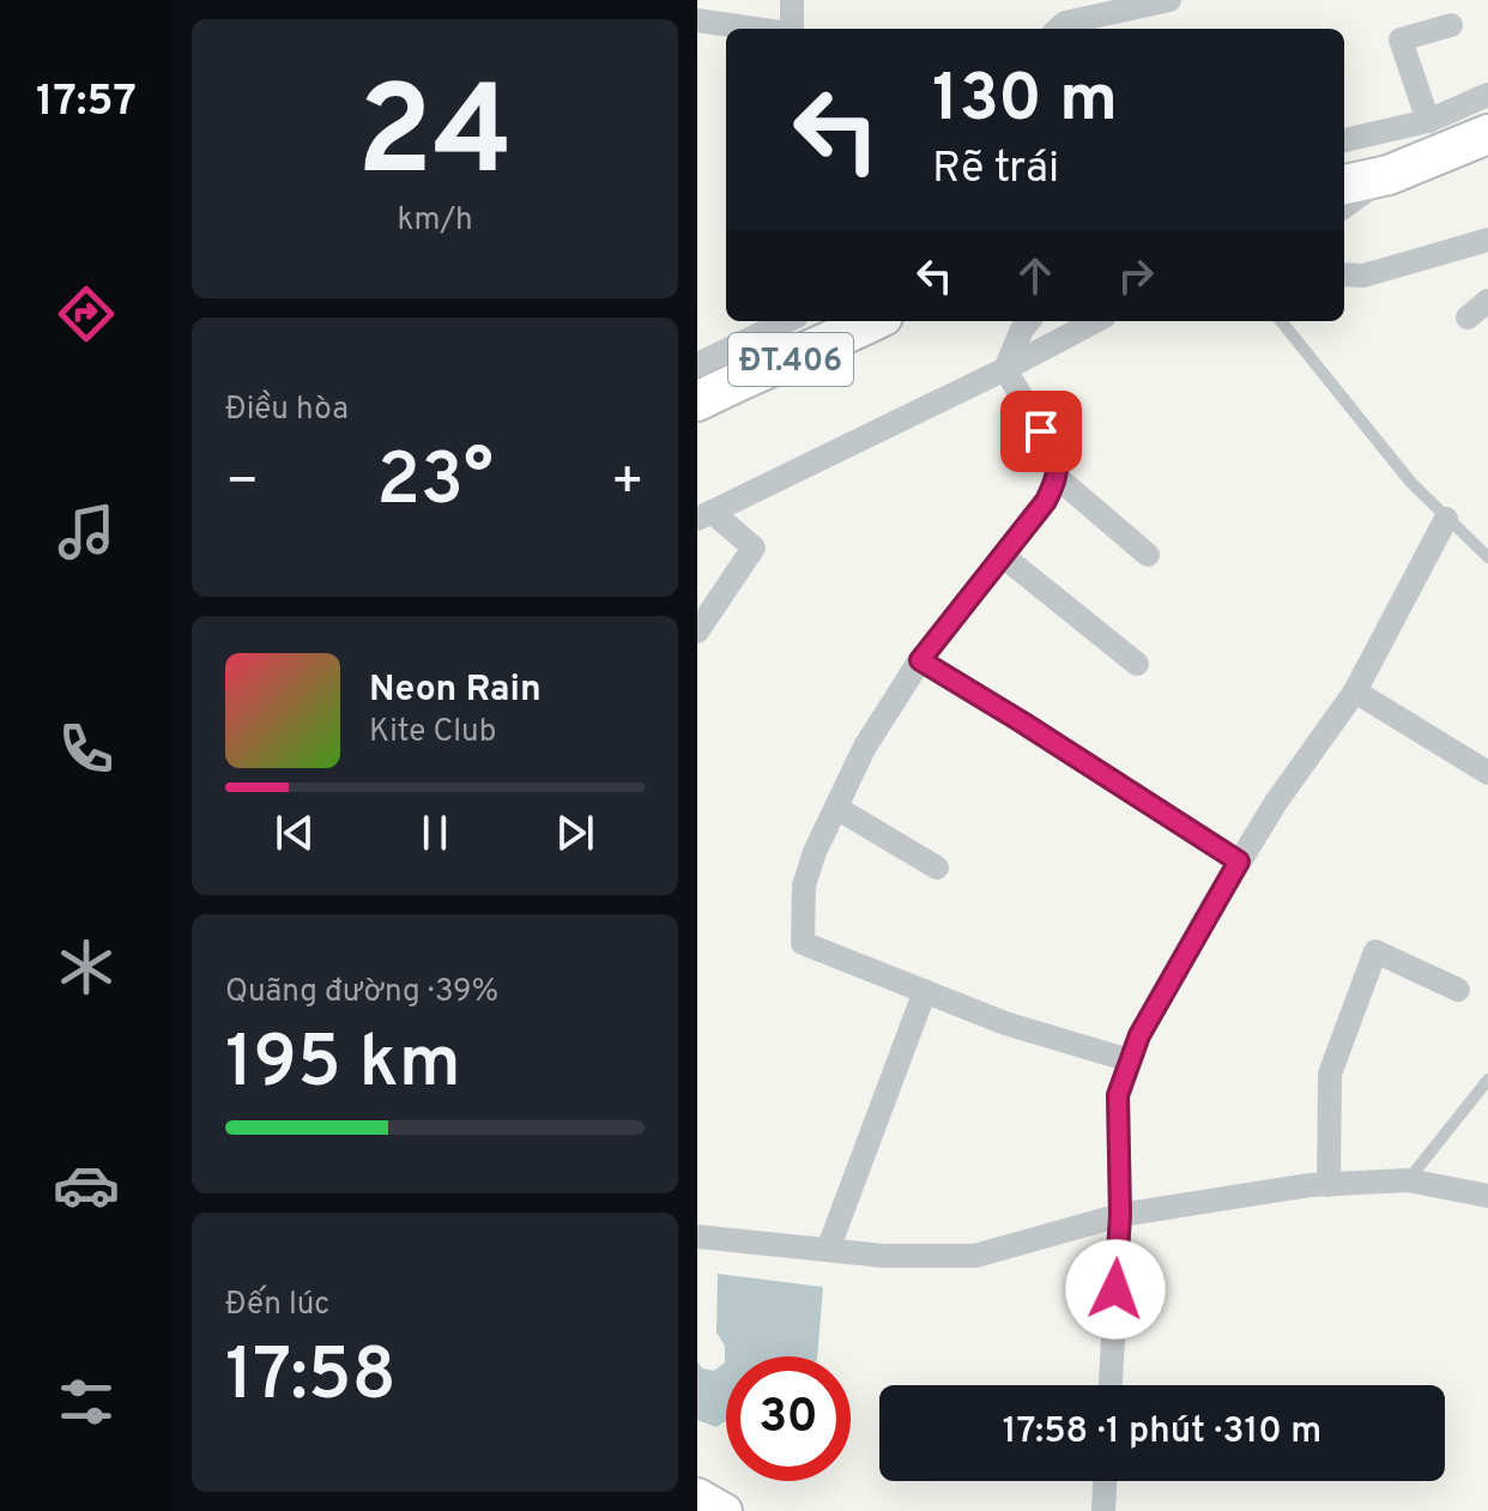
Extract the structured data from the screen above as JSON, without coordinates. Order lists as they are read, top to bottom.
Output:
{
  "streets": {
    "main road": ["ĐT.406"]
  },
  "page": {
    "tabs": "17:57",
    "tile": [
      ["24", "km/h"],
      "Điều hòa",
      ["Quãng đường · 39%", "195 km"],
      ["Đến lúc", "17:58"]
    ],
    "turn": ["130 m", "Rẽ trái"],
    "heat": ["−", "23°", "+"],
    "song": ["Neon Rain", "Kite Club"],
    "limit": "30",
    "trip": "17:58 · 1 phút · 310 m"
  }
}
